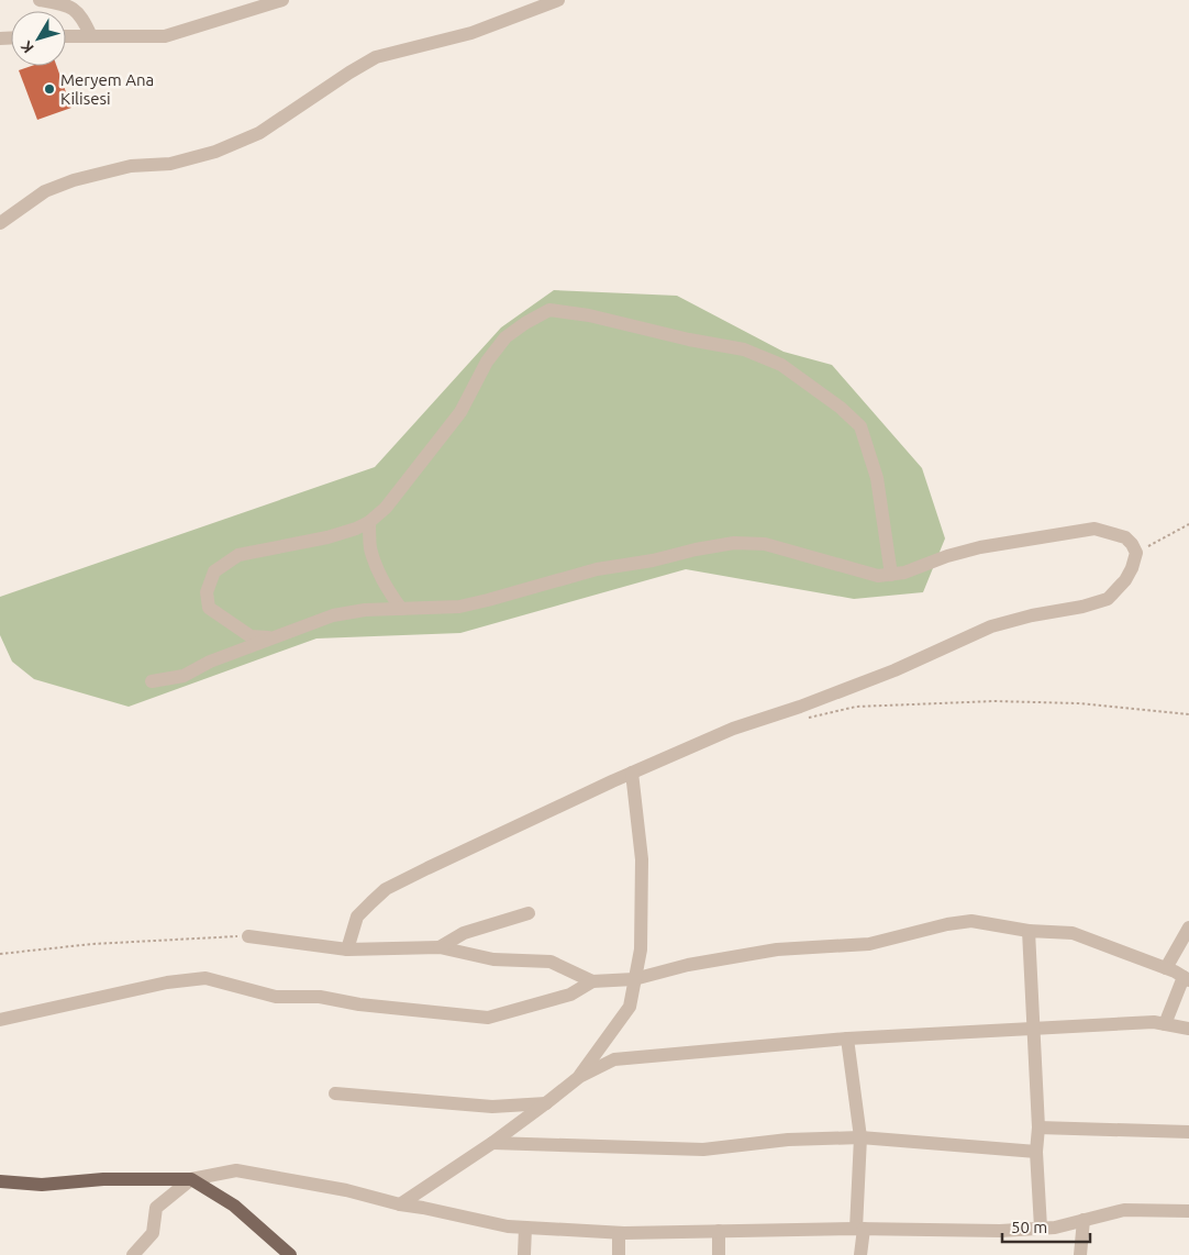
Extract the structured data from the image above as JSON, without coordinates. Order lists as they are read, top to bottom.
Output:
{
  "places": ["Meryem Ana Kilisesi"],
  "scale_bar": "50 m",
  "north": "bottom left"
}
